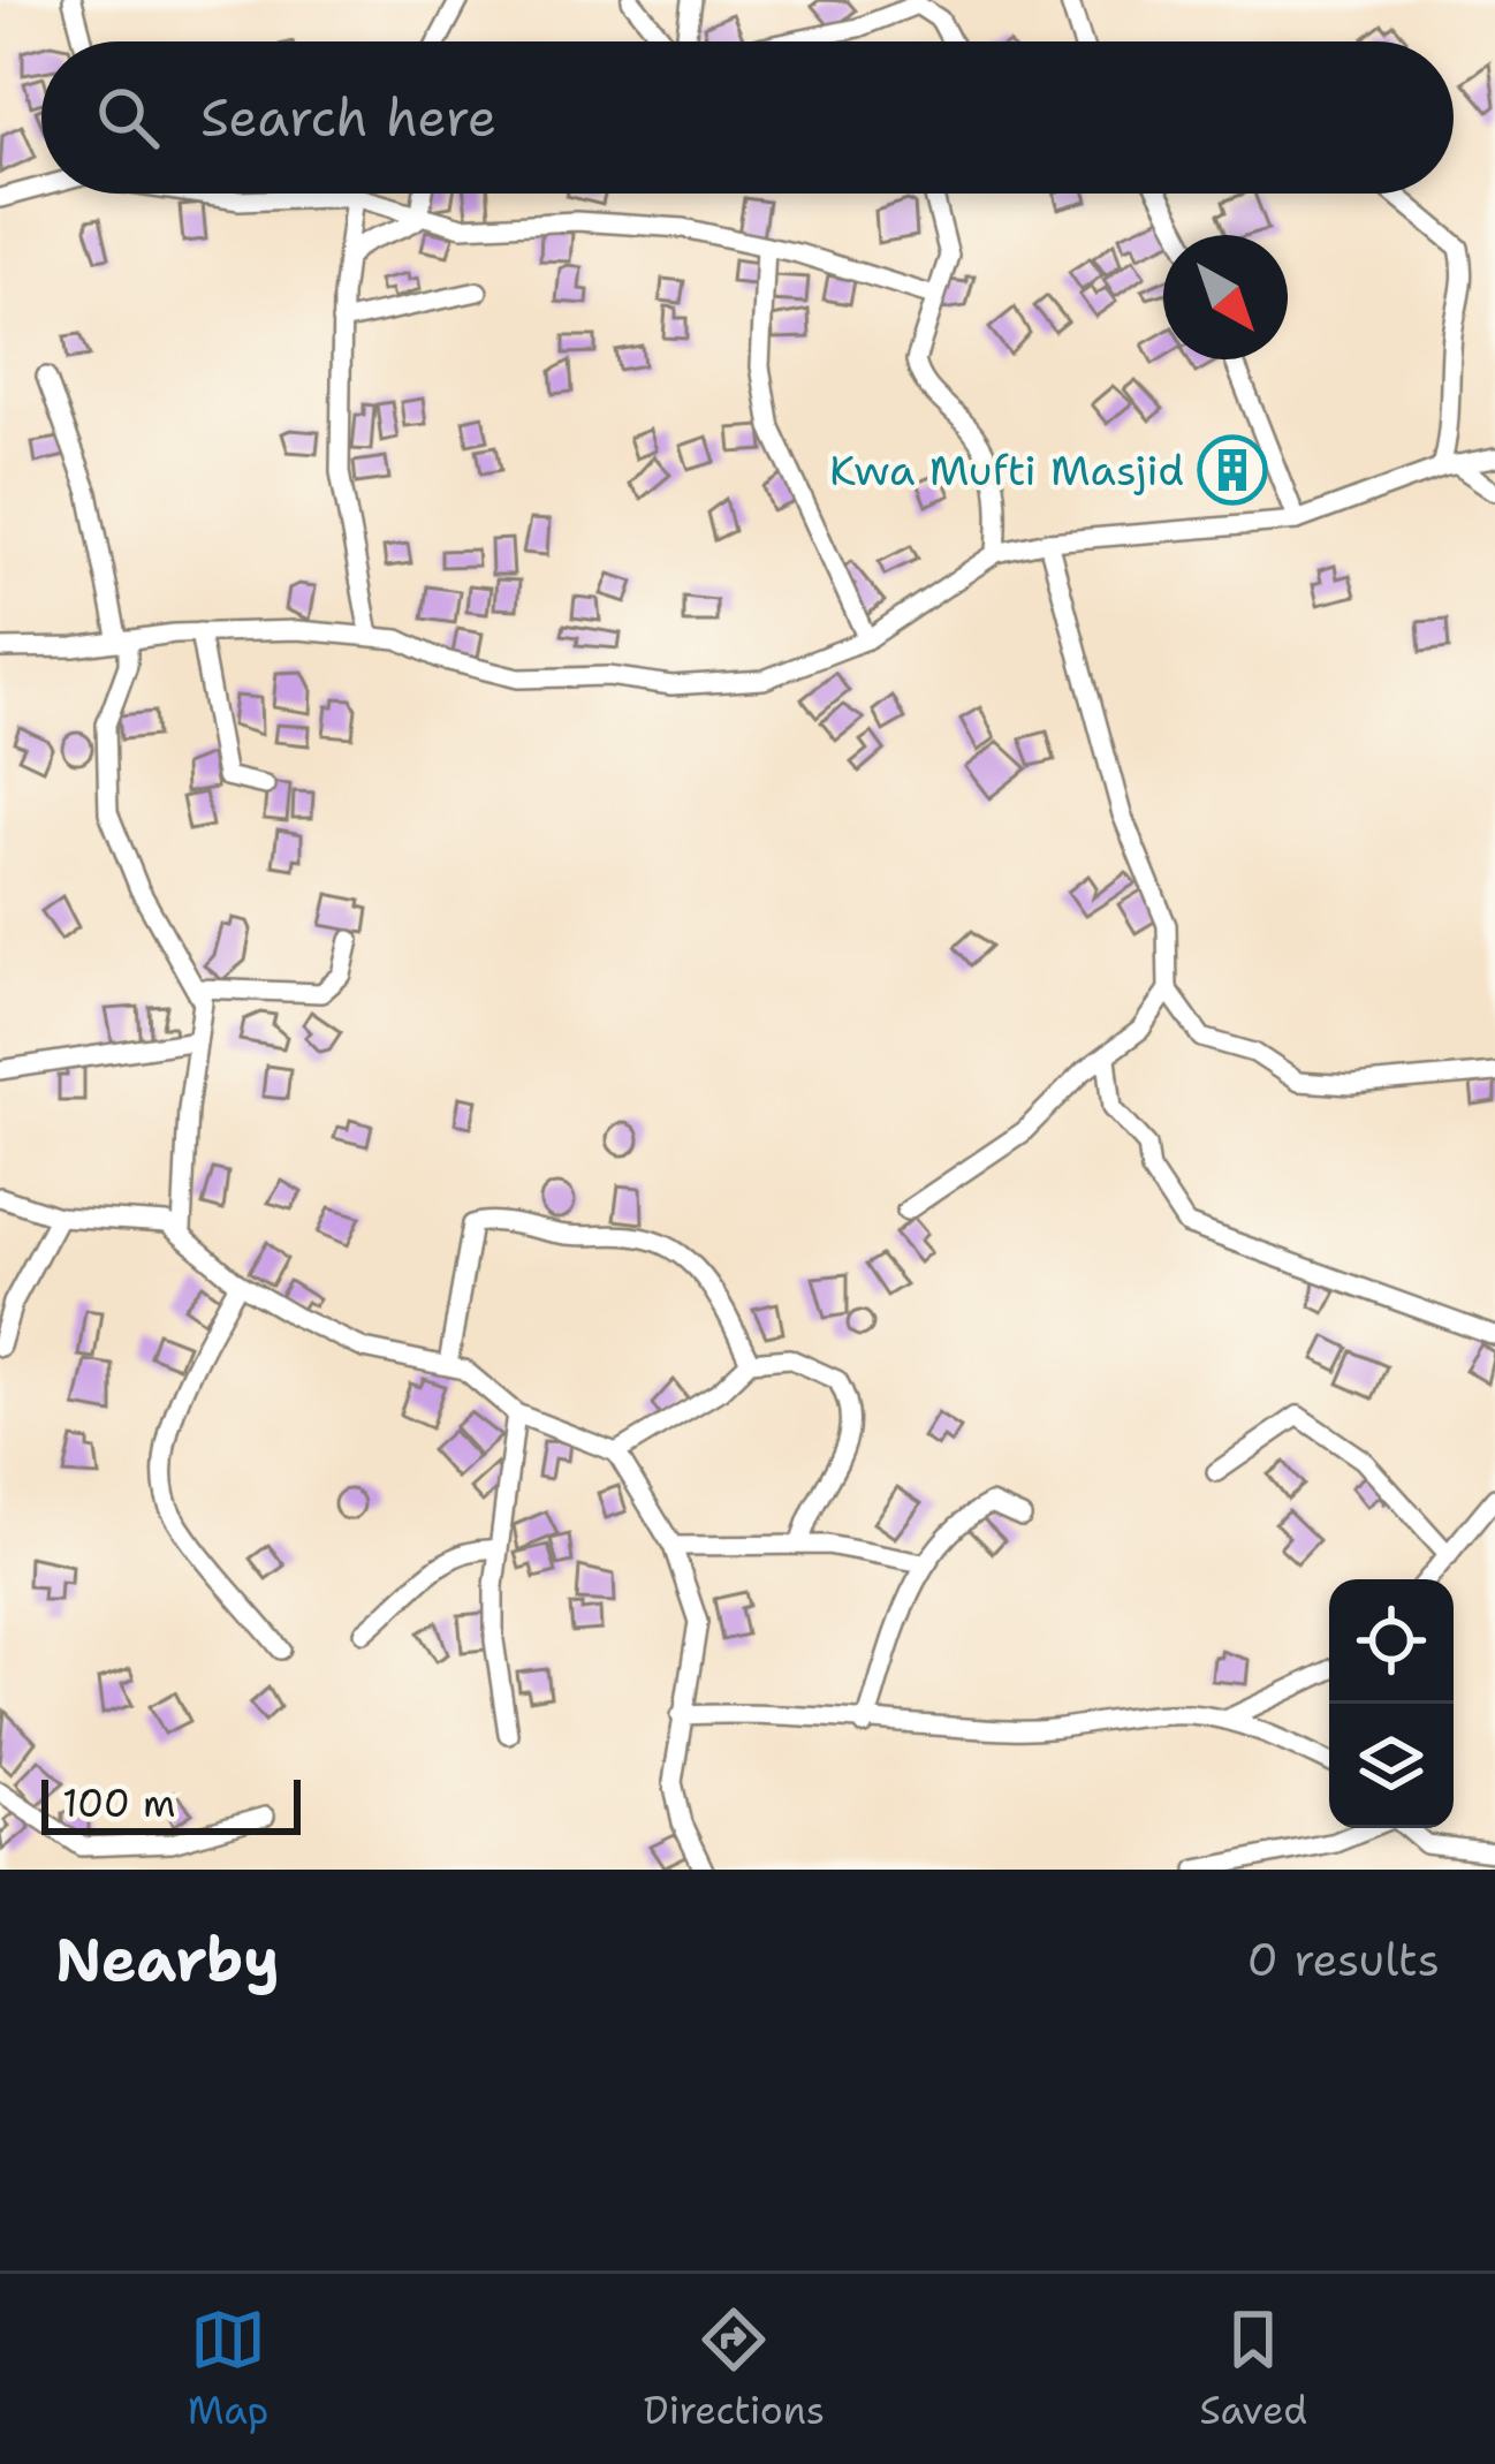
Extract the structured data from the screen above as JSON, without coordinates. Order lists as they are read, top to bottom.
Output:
{
  "places": {
    "building": ["Kwa Mufti Masjid"]
  },
  "scale_bar": "100 m",
  "north": "bottom right",
  "page": {
    "search": "Search here",
    "scale": "100 m",
    "heading": ["Nearby", "0 results"],
    "nav": ["Map", "Directions", "Saved"]
  }
}
